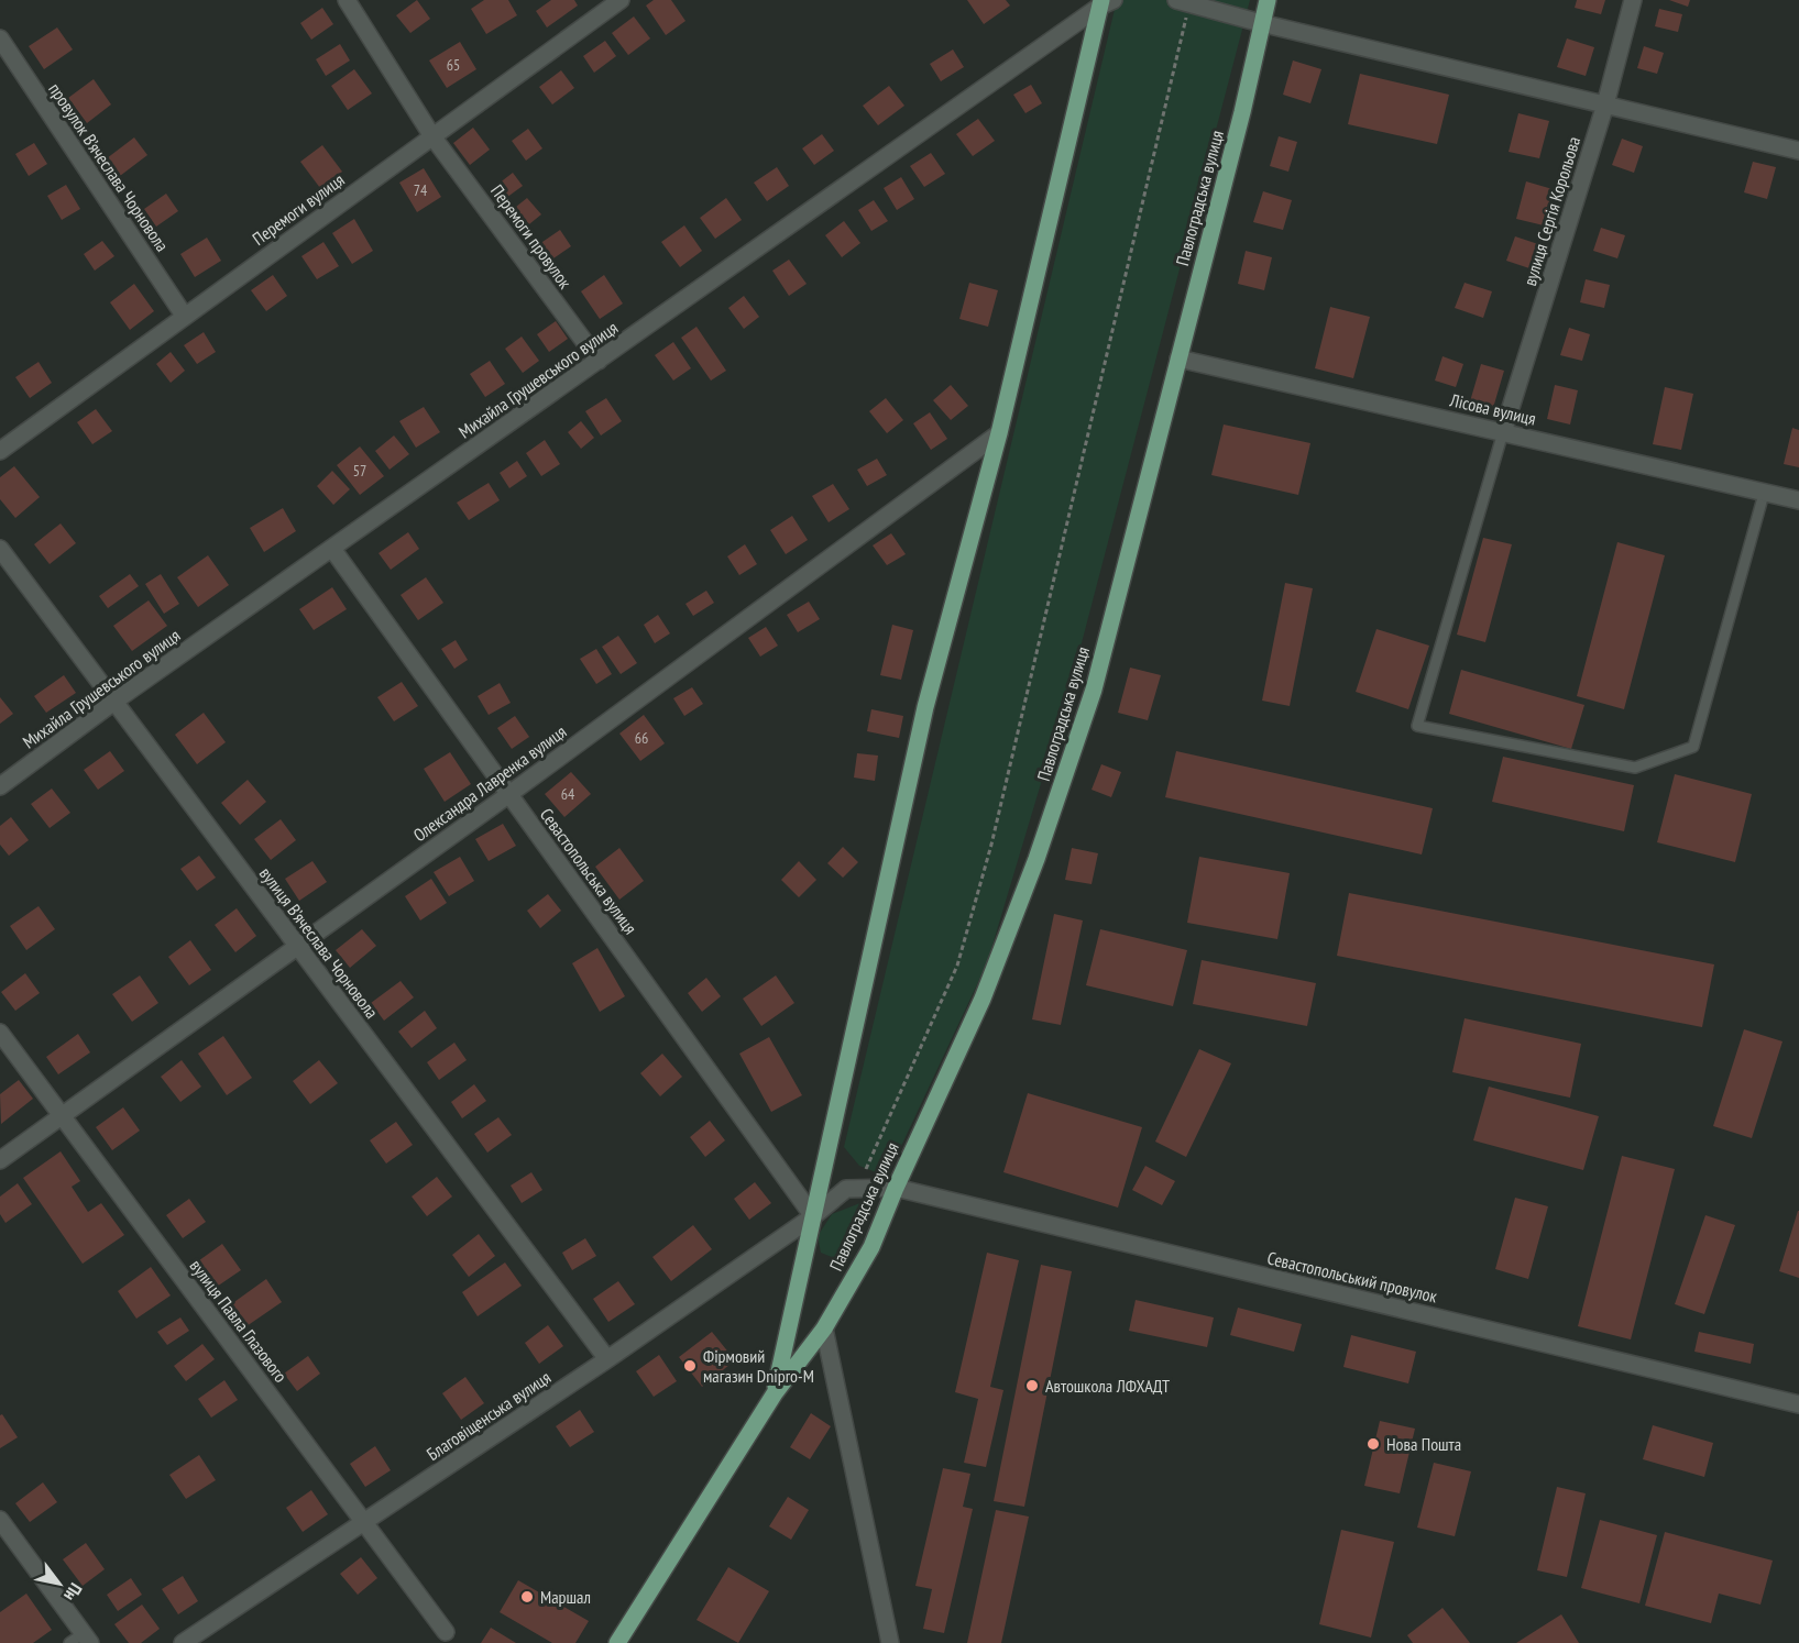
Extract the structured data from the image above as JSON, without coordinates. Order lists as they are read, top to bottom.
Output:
{
  "streets": {
    "main road": ["Павлоградська вулиця"],
    "street": [
      "провулок В’ячеслава Чорновола",
      "Перемоги вулиця",
      "вулиця Сергія Корольова",
      "Перемоги провулок",
      "Михайла Грушевського вулиця",
      "Лісова вулиця",
      "Олександра Лавренка вулиця",
      "Севастопольська вулиця",
      "вулиця В’ячеслава Чорновола",
      "Севастопольський провулок",
      "вулиця Павла Глазового",
      "Благовіщенська вулиця"
    ]
  },
  "crossings": [
    ["провулок В’ячеслава Чорновола", "Перемоги вулиця"],
    ["Павлоградська вулиця", "Михайла Грушевського вулиця"],
    ["Павлоградська вулиця", "Лісова вулиця"],
    ["Павлоградська вулиця", "Олександра Лавренка вулиця"],
    ["Павлоградська вулиця", "Севастопольська вулиця"],
    ["Павлоградська вулиця", "Севастопольський провулок"],
    ["Павлоградська вулиця", "Благовіщенська вулиця"],
    ["Перемоги вулиця", "Перемоги провулок"],
    ["вулиця Сергія Корольова", "Лісова вулиця"],
    ["Перемоги провулок", "Михайла Грушевського вулиця"],
    ["Михайла Грушевського вулиця", "Севастопольська вулиця"],
    ["Михайла Грушевського вулиця", "вулиця В’ячеслава Чорновола"],
    ["Олександра Лавренка вулиця", "Севастопольська вулиця"],
    ["Олександра Лавренка вулиця", "вулиця В’ячеслава Чорновола"],
    ["Олександра Лавренка вулиця", "вулиця Павла Глазового"],
    ["Севастопольська вулиця", "Севастопольський провулок"],
    ["Севастопольська вулиця", "Благовіщенська вулиця"],
    ["вулиця В’ячеслава Чорновола", "Благовіщенська вулиця"],
    ["Севастопольський провулок", "Благовіщенська вулиця"],
    ["вулиця Павла Глазового", "Благовіщенська вулиця"]
  ],
  "places": [
    "Фірмовий магазин Dnipro-M",
    "Автошкола ЛФХАДТ",
    "Нова Пошта",
    "Маршал"
  ],
  "house_numbers": [
    "65",
    "74",
    "57",
    "66",
    "64"
  ],
  "north": "bottom right"
}
